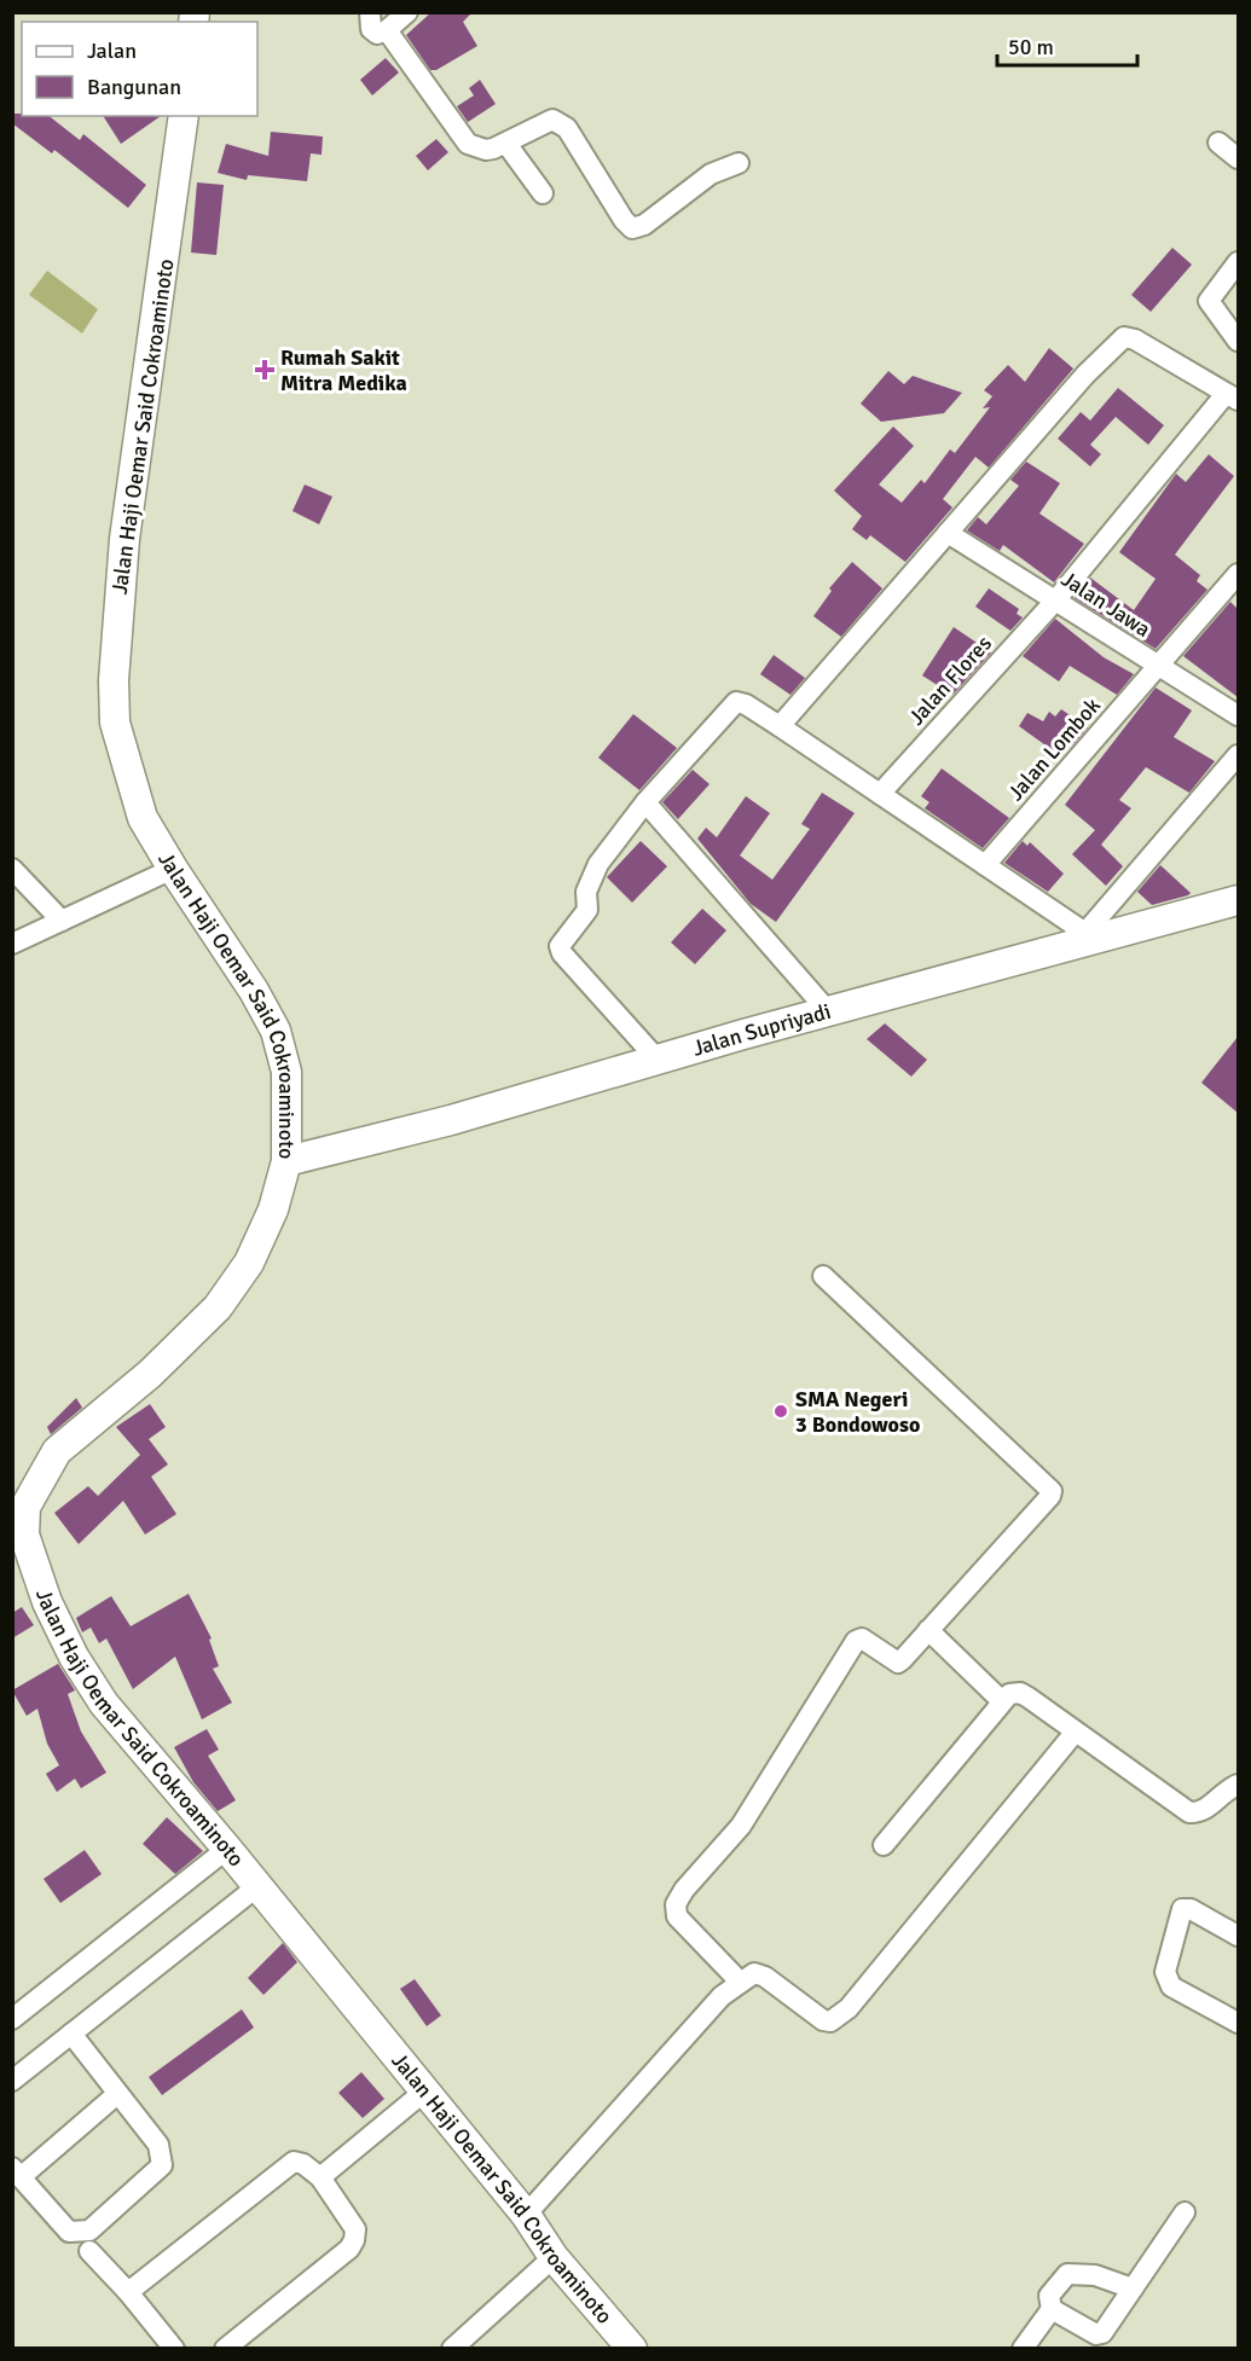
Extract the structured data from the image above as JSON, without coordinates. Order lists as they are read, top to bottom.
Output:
{
  "streets": {
    "street": [
      "Jalan Haji Oemar Said Cokroaminoto",
      "Jalan Jawa",
      "Jalan Flores",
      "Jalan Lombok",
      "Jalan Supriyadi"
    ]
  },
  "crossings": [
    ["Jalan Haji Oemar Said Cokroaminoto", "Jalan Supriyadi"],
    ["Jalan Jawa", "Jalan Flores"],
    ["Jalan Jawa", "Jalan Lombok"]
  ],
  "places": {
    "health": ["Rumah Sakit Mitra Medika"],
    "other": ["SMA Negeri 3 Bondowoso"]
  },
  "legend": ["Jalan", "Bangunan"],
  "scale_bar": "50 m"
}
